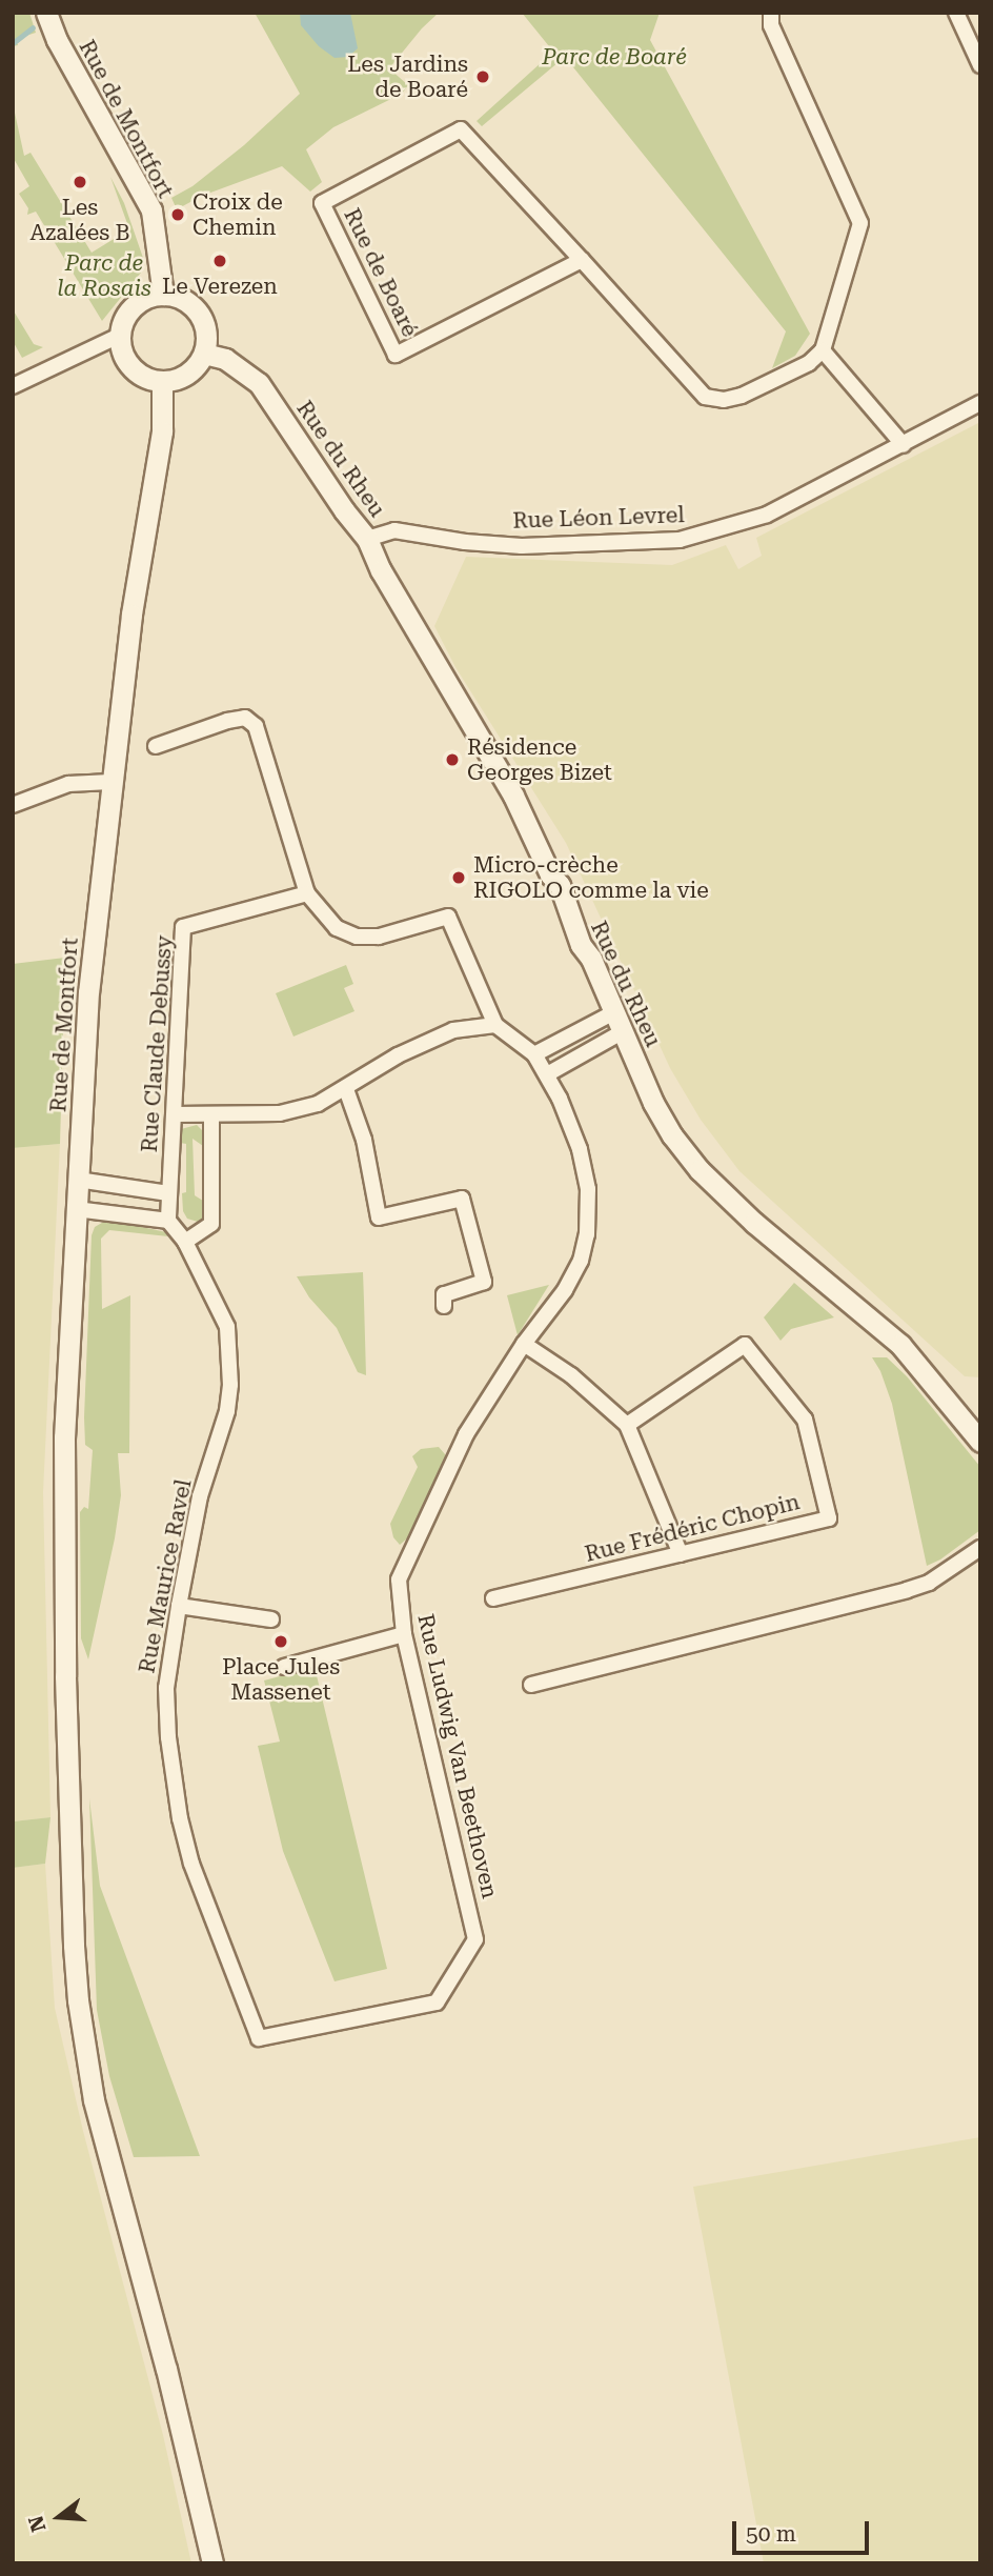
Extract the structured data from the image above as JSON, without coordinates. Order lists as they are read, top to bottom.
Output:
{
  "streets": {
    "main road": ["Rue de Montfort", "Rue du Rheu"],
    "street": [
      "Rue de Boaré",
      "Rue Léon Levrel",
      "Rue Claude Debussy",
      "Rue Frédéric Chopin",
      "Rue Maurice Ravel",
      "Rue Ludwig Van Beethoven"
    ]
  },
  "crossings": [
    ["Rue de Montfort", "Rue du Rheu"],
    ["Rue du Rheu", "Rue Léon Levrel"],
    ["Rue Claude Debussy", "Rue Maurice Ravel"],
    ["Rue Maurice Ravel", "Rue Ludwig Van Beethoven"]
  ],
  "parks": ["Parc de Boaré", "Parc de la Rosais"],
  "places": [
    "Les Jardins de Boaré",
    "Les Azalées B",
    "Croix de Chemin",
    "Le Verezen",
    "Résidence Georges Bizet",
    "Micro-crèche RIGOLO comme la vie",
    "Place Jules Massenet"
  ],
  "scale_bar": "50 m",
  "north": "left"
}
